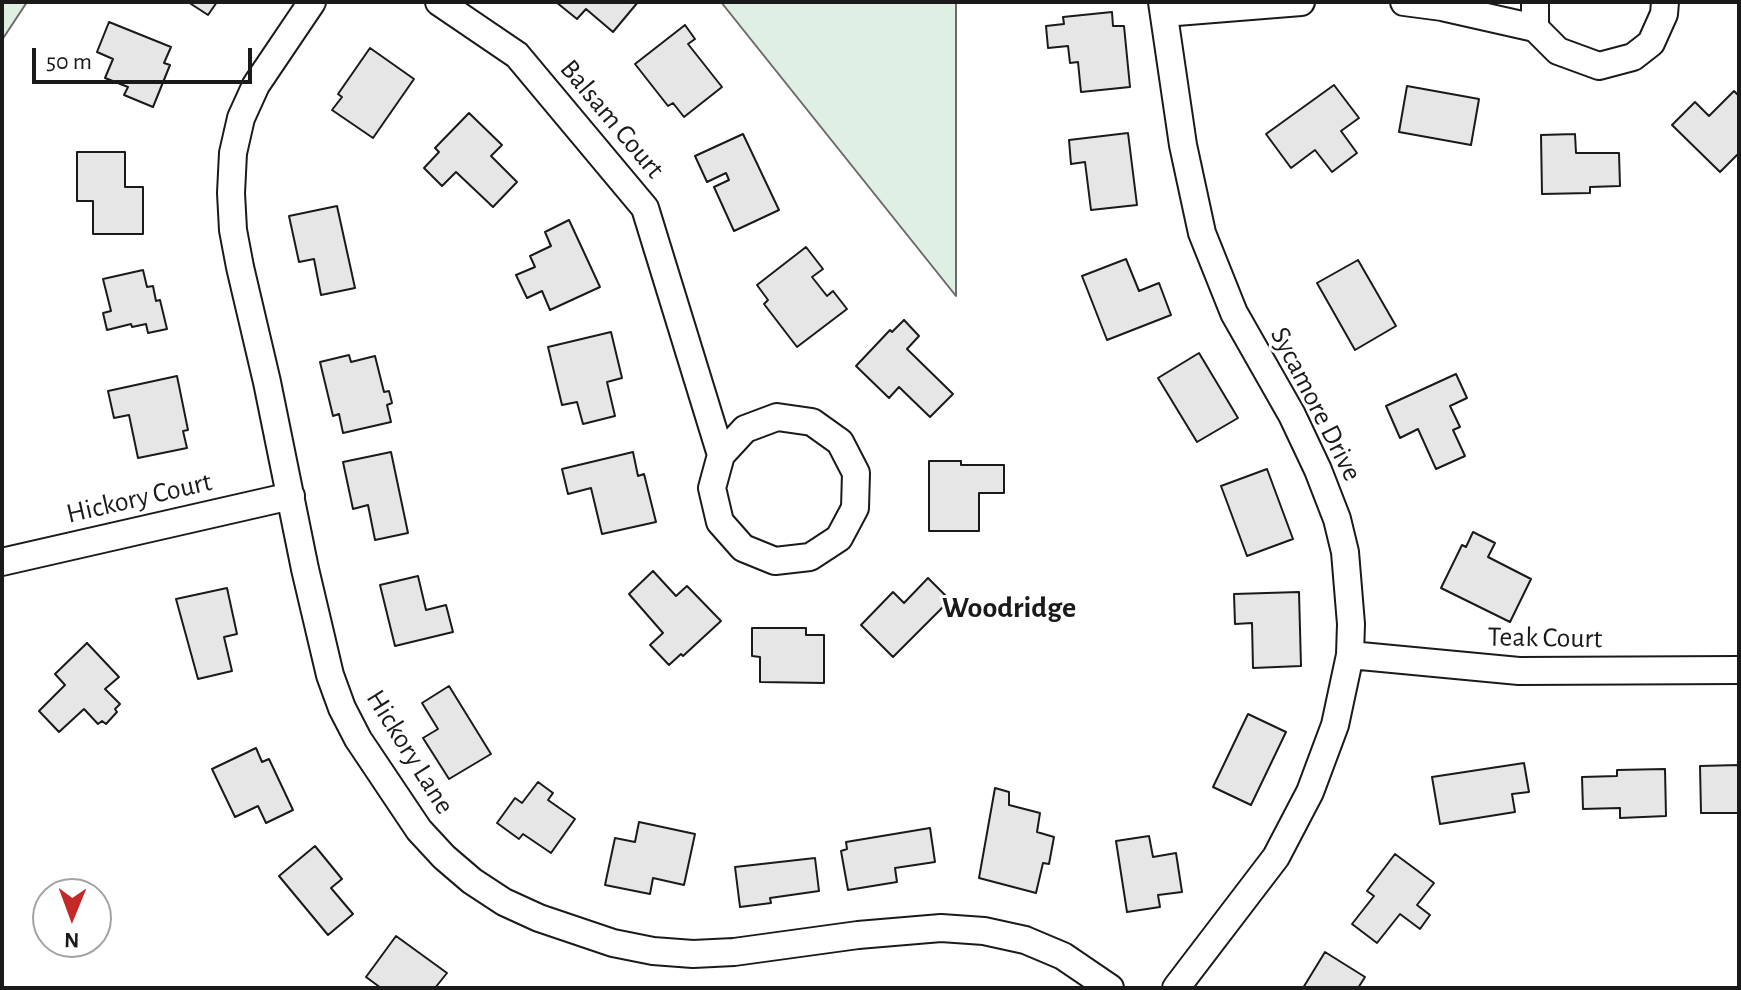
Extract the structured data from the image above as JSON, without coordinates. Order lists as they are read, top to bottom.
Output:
{
  "streets": {
    "street": [
      "Balsam Court",
      "Sycamore Drive",
      "Hickory Court",
      "Teak Court",
      "Hickory Lane"
    ]
  },
  "crossings": [
    ["Sycamore Drive", "Teak Court"],
    ["Hickory Court", "Hickory Lane"]
  ],
  "districts": ["Woodridge"],
  "scale_bar": "50 m",
  "north": "bottom"
}
